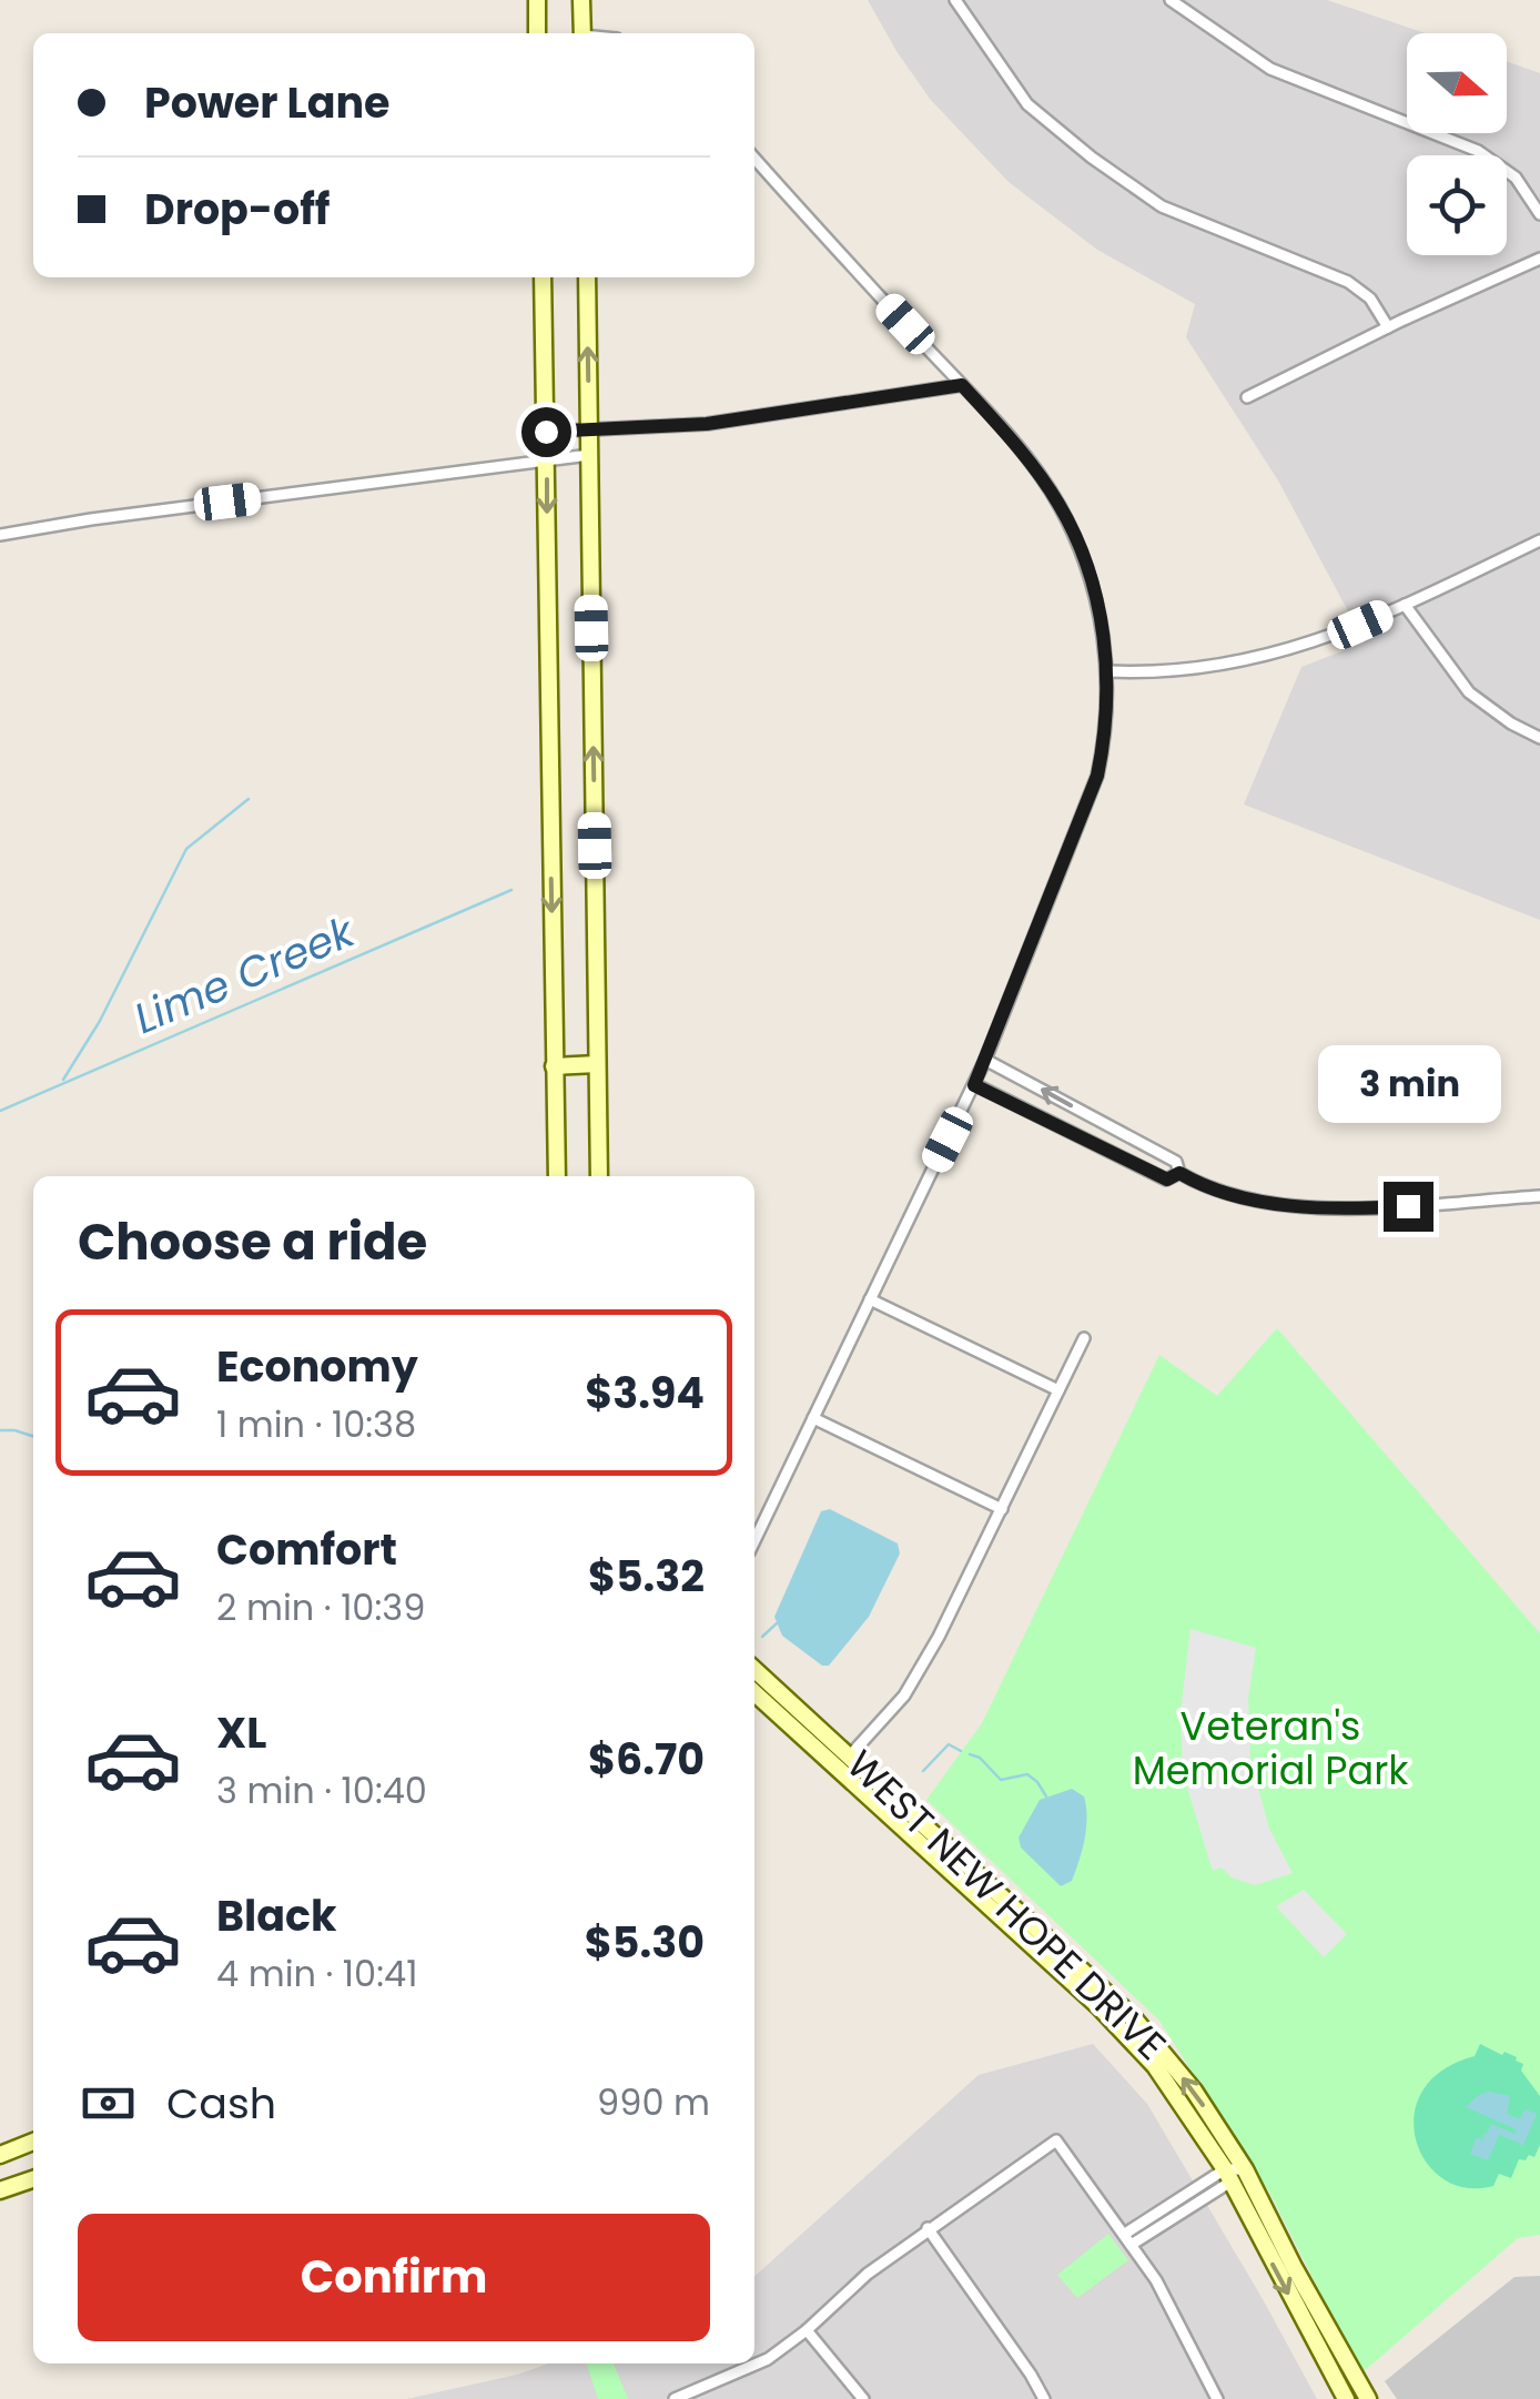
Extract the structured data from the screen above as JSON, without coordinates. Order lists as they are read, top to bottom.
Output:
{
  "streets": {
    "main road": ["WEST NEW HOPE DRIVE"]
  },
  "water": ["Lime Creek"],
  "parks": ["Veteran's Memorial Park"],
  "north": "right",
  "page": {
    "banner": ["Power Lane", "Drop-off"],
    "bubble": "3 min",
    "heading": "Choose a ride",
    "list": [
      {
        "name": "Economy",
        "note": "1 min · 10:38",
        "value": "$3.94"
      },
      {
        "name": "Comfort",
        "note": "2 min · 10:39",
        "value": "$5.32"
      },
      {
        "name": "XL",
        "note": "3 min · 10:40",
        "value": "$6.70"
      },
      {
        "name": "Black",
        "note": "4 min · 10:41",
        "value": "$5.30"
      }
    ],
    "pay": ["Cash", "990 m"],
    "buttons": "Confirm"
  }
}
